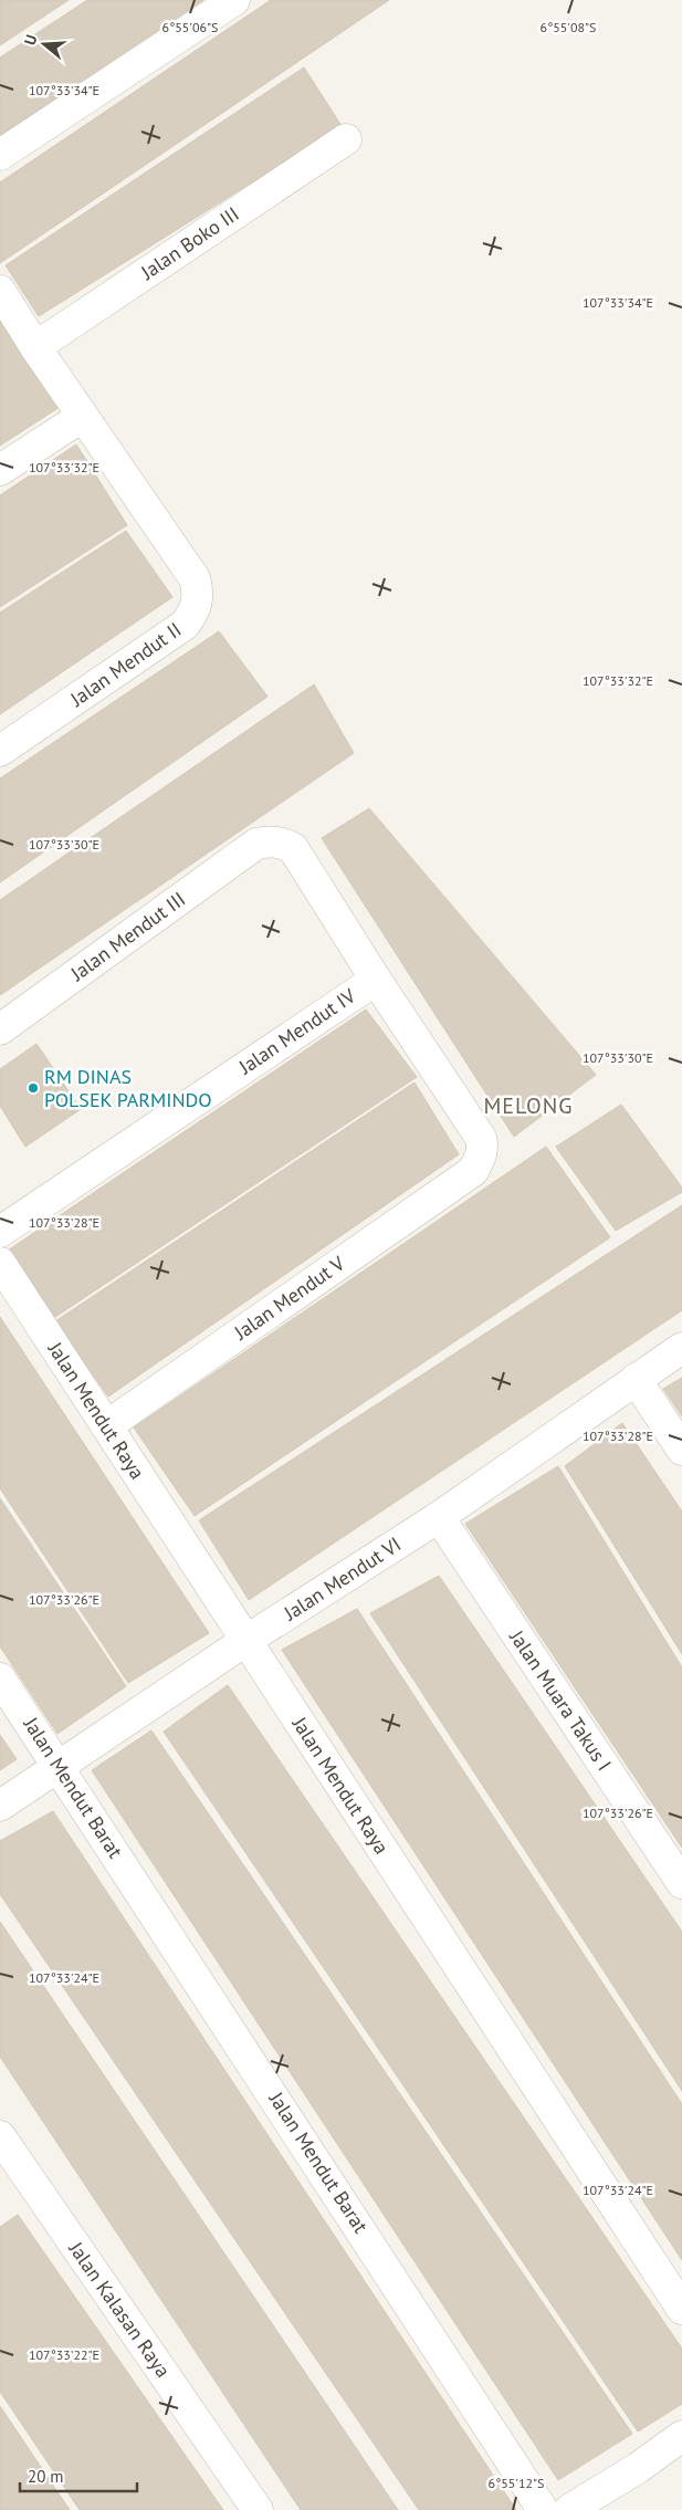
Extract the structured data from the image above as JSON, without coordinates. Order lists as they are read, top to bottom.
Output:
{
  "streets": {
    "street": [
      "Jalan Boko III",
      "Jalan Mendut II",
      "Jalan Mendut III",
      "Jalan Mendut IV",
      "Jalan Mendut V",
      "Jalan Mendut Raya",
      "Jalan Mendut VI",
      "Jalan Muara Takus I",
      "Jalan Mendut Barat",
      "Jalan Kalasan Raya"
    ]
  },
  "crossings": [
    ["Jalan Boko III", "Jalan Mendut II"],
    ["Jalan Mendut III", "Jalan Mendut IV"],
    ["Jalan Mendut III", "Jalan Mendut V"],
    ["Jalan Mendut IV", "Jalan Mendut V"],
    ["Jalan Mendut V", "Jalan Mendut Raya"],
    ["Jalan Mendut Raya", "Jalan Mendut VI"],
    ["Jalan Mendut VI", "Jalan Muara Takus I"],
    ["Jalan Mendut VI", "Jalan Mendut Barat"]
  ],
  "districts": ["MELONG"],
  "places": ["RM DINAS POLSEK PARMINDO"],
  "scale_bar": "20 m",
  "north": "left",
  "coordinates": [
    "6°55'06\"S",
    "6°55'08\"S",
    "107°33'34\"E",
    "107°33'32\"E",
    "107°33'30\"E",
    "107°33'28\"E",
    "107°33'26\"E",
    "107°33'24\"E",
    "107°33'22\"E",
    "6°55'12\"S"
  ]
}
